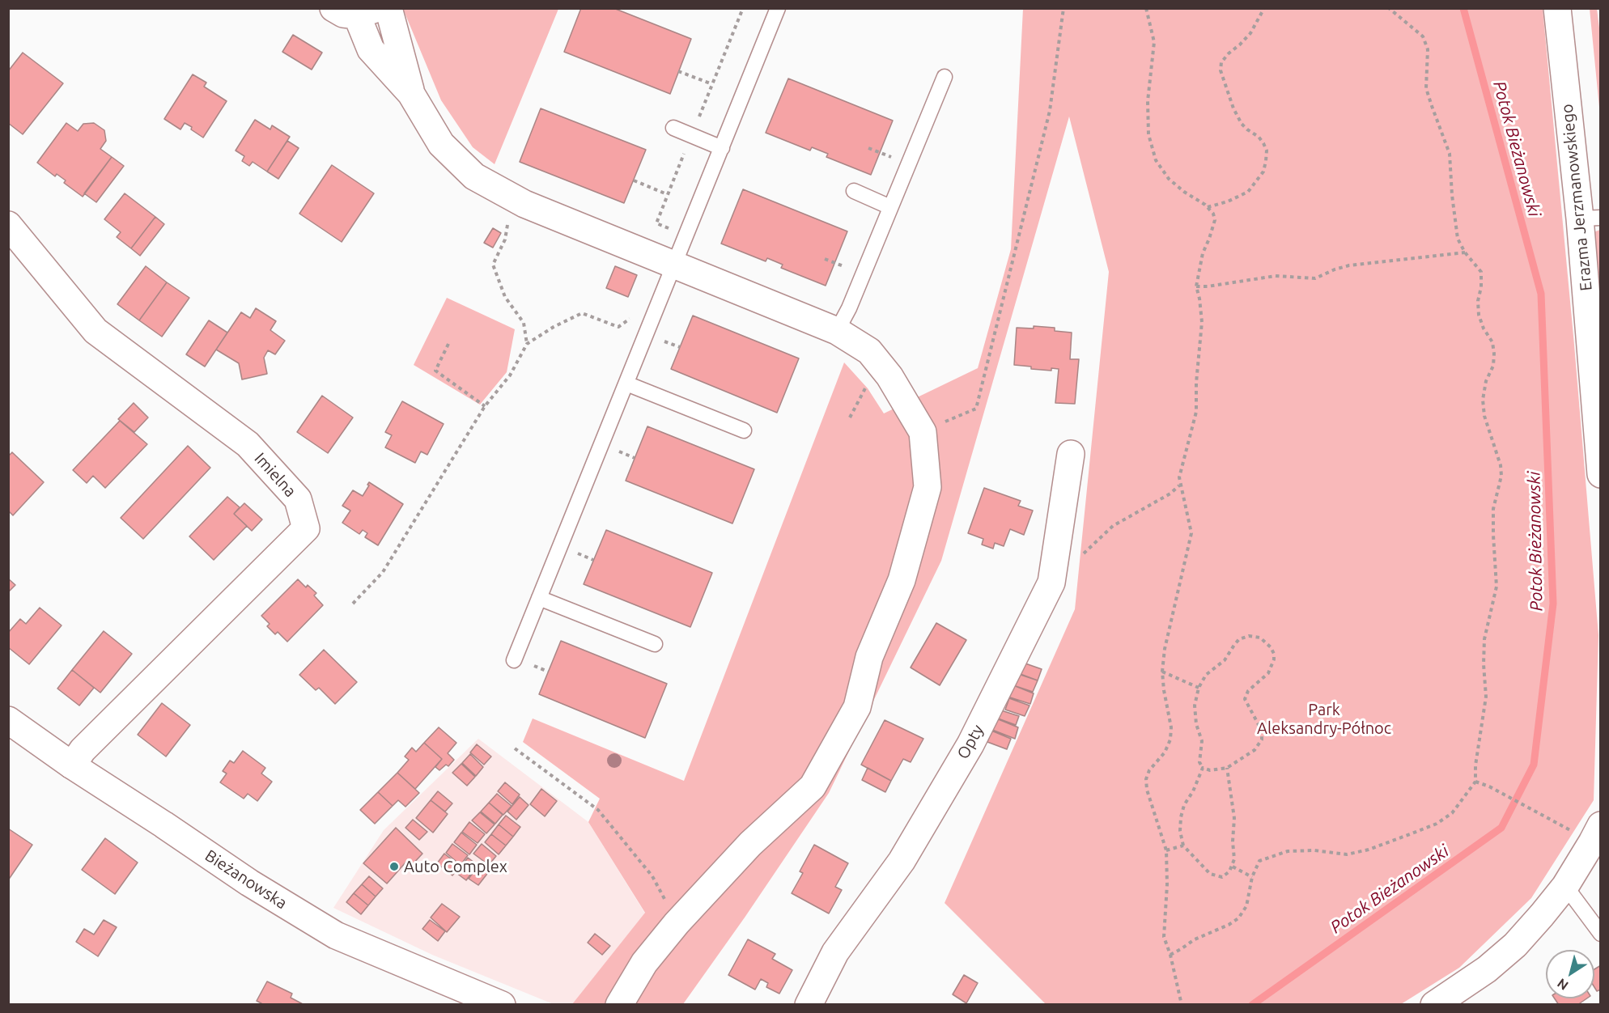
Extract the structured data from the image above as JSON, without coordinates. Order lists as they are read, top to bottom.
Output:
{
  "streets": {
    "street": [
      "Erazma Jerzmanowskiego",
      "Imielna",
      "Opty",
      "Bieżanowska"
    ]
  },
  "crossings": [
    ["Imielna", "Bieżanowska"]
  ],
  "water": ["Potok Bieżanowski"],
  "parks": ["Park Aleksandry-Północ"],
  "places": ["Auto Complex"],
  "north": "bottom left"
}
